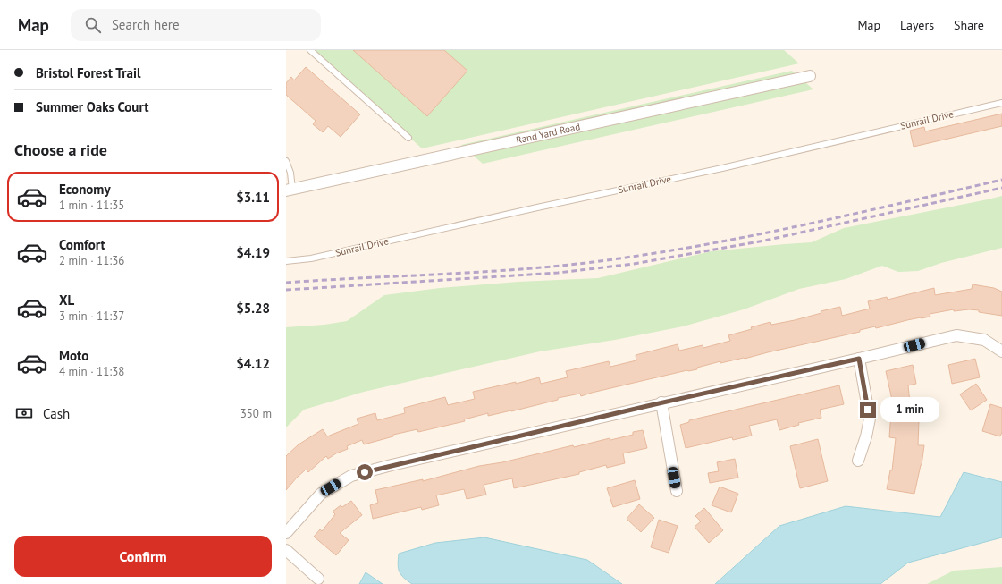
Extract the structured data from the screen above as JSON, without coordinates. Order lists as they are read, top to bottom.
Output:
{
  "streets": {
    "street": ["Rand Yard Road"],
    "lane": ["Sunrail Drive"]
  },
  "page": {
    "header": "Map",
    "search": "Search here",
    "nav": ["Map", "Layers", "Share"],
    "banner": ["Bristol Forest Trail", "Summer Oaks Court"],
    "heading": "Choose a ride",
    "list": [
      {
        "name": "Economy",
        "note": "1 min · 11:35",
        "value": "$3.11"
      },
      {
        "name": "Comfort",
        "note": "2 min · 11:36",
        "value": "$4.19"
      },
      {
        "name": "XL",
        "note": "3 min · 11:37",
        "value": "$5.28"
      },
      {
        "name": "Moto",
        "note": "4 min · 11:38",
        "value": "$4.12"
      }
    ],
    "pay": ["Cash", "350 m"],
    "bubble": "1 min",
    "buttons": "Confirm"
  }
}
